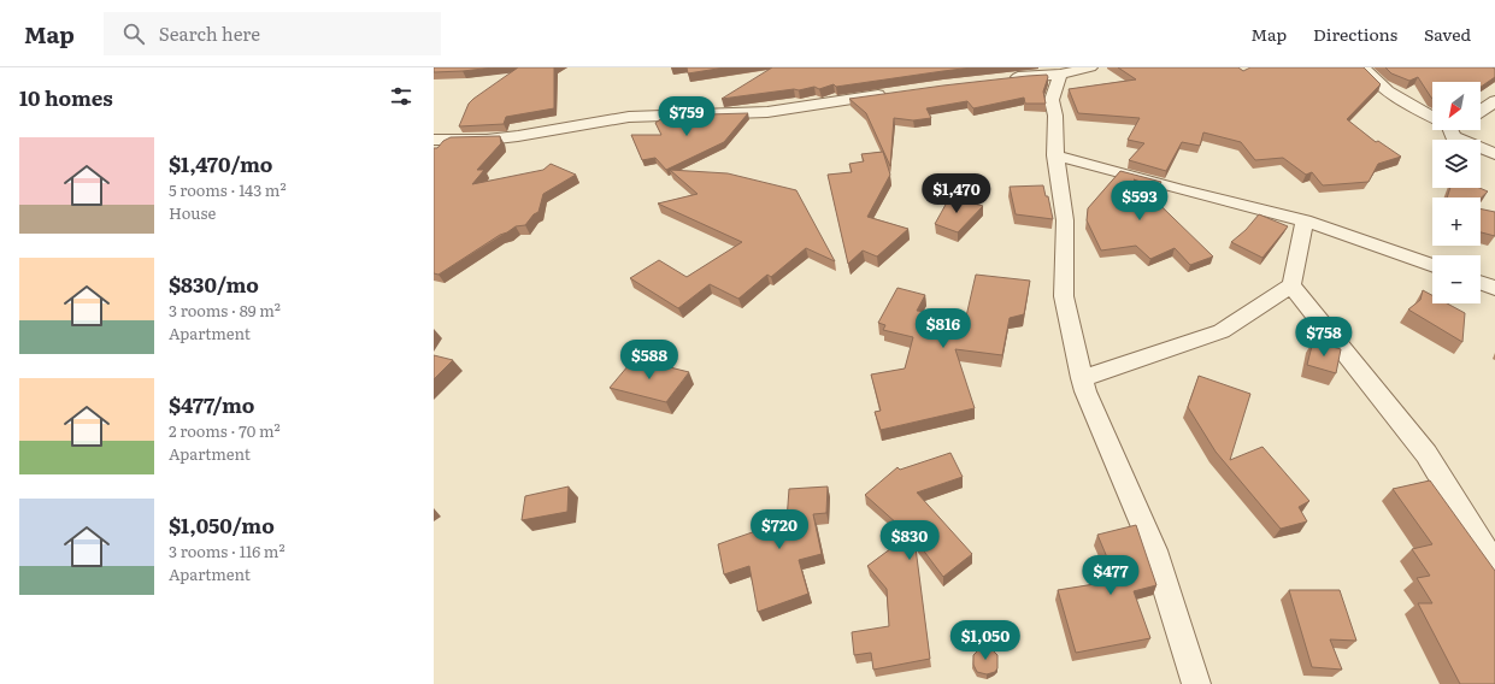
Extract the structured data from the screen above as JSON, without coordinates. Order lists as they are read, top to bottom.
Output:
{
  "north": "bottom left",
  "page": {
    "header": "Map",
    "search": "Search here",
    "nav": ["Map", "Directions", "Saved"],
    "heading": "10 homes",
    "map_buttons": ["+", "−"],
    "price": [
      "$759",
      "$1,470",
      "$593",
      "$816",
      "$758",
      "$588",
      "$720",
      "$830",
      "$477",
      "$1,050"
    ],
    "list": [
      {
        "name": "$1,470/mo",
        "note": "5 rooms · 143 m² · House"
      },
      {
        "name": "$830/mo",
        "note": "3 rooms · 89 m² · Apartment"
      },
      {
        "name": "$477/mo",
        "note": "2 rooms · 70 m² · Apartment"
      },
      {
        "name": "$1,050/mo",
        "note": "3 rooms · 116 m² · Apartment"
      }
    ]
  }
}
